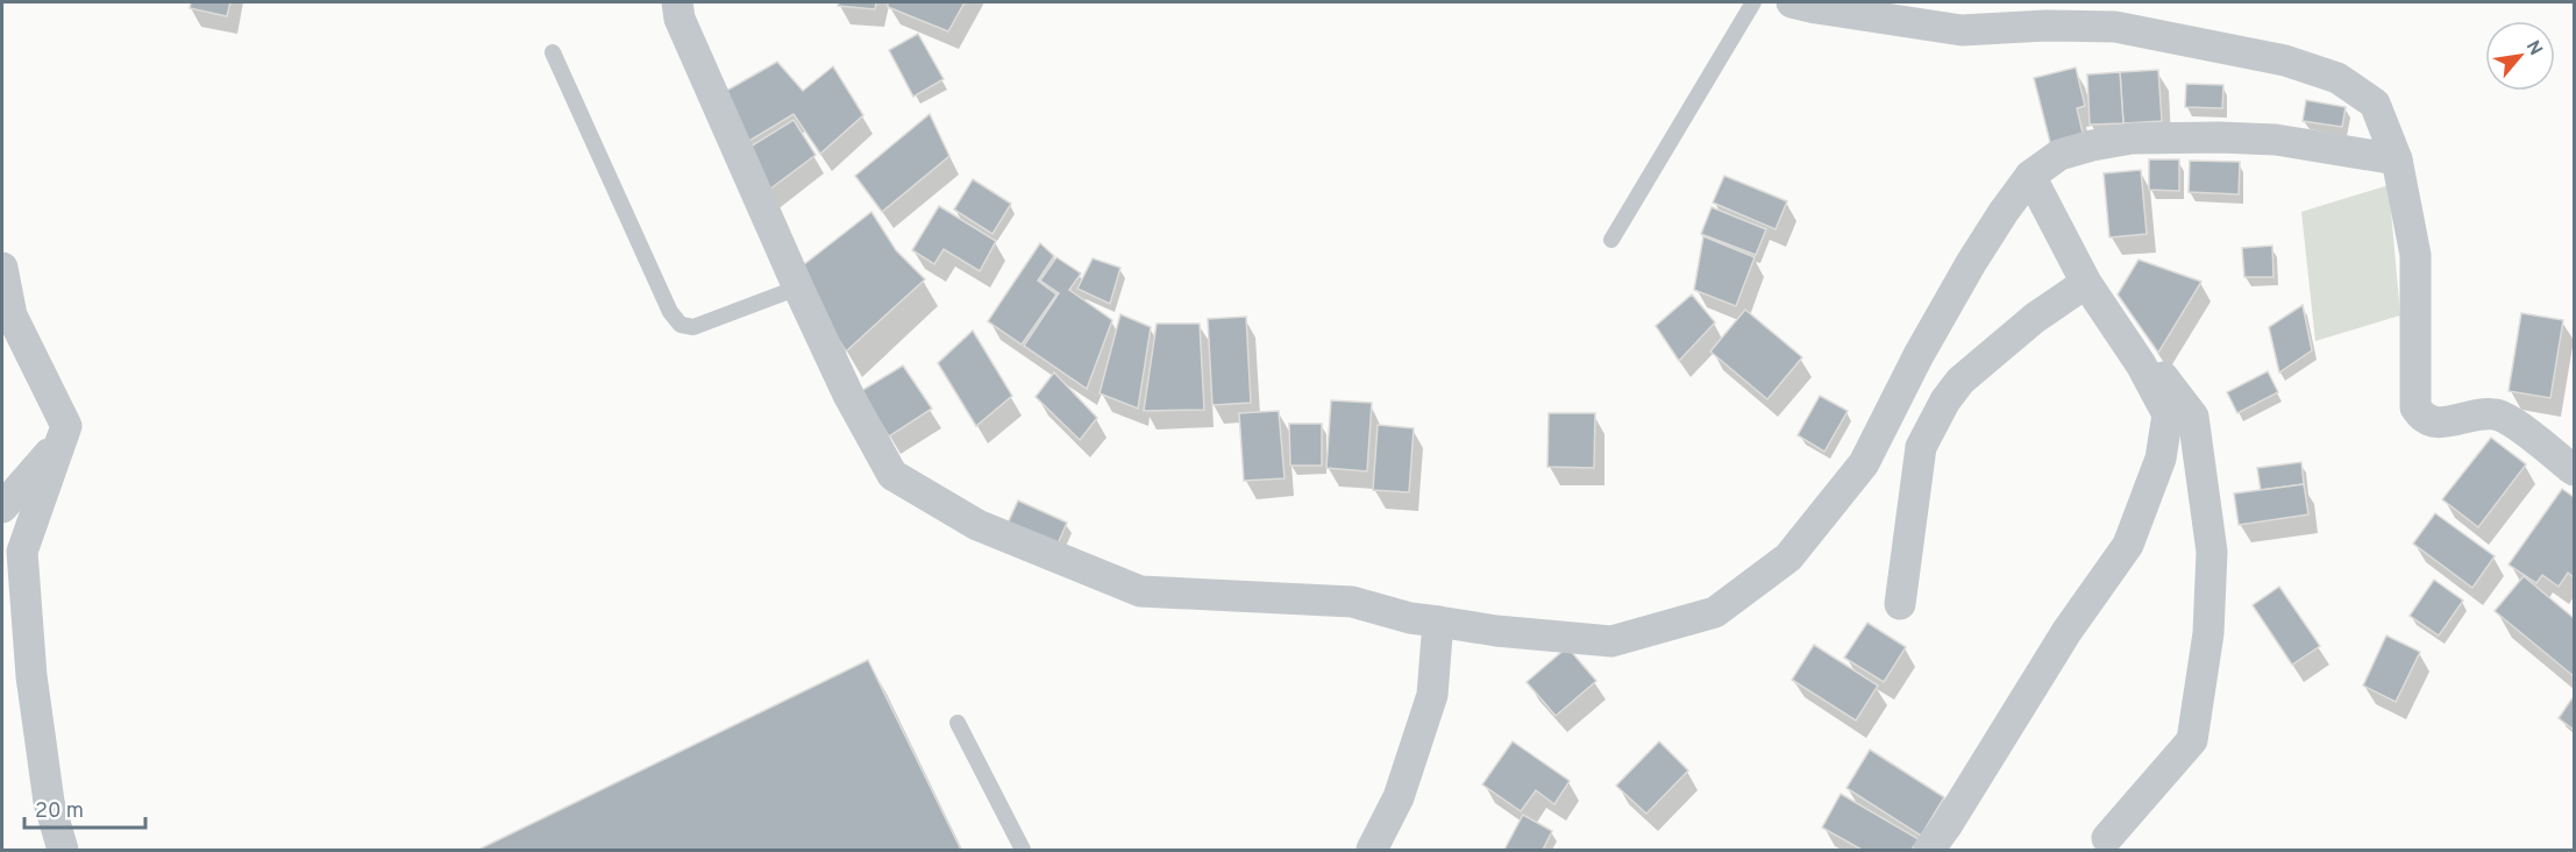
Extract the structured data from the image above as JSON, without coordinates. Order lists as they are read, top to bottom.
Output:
{
  "scale_bar": "20 m",
  "north": "top right"
}
